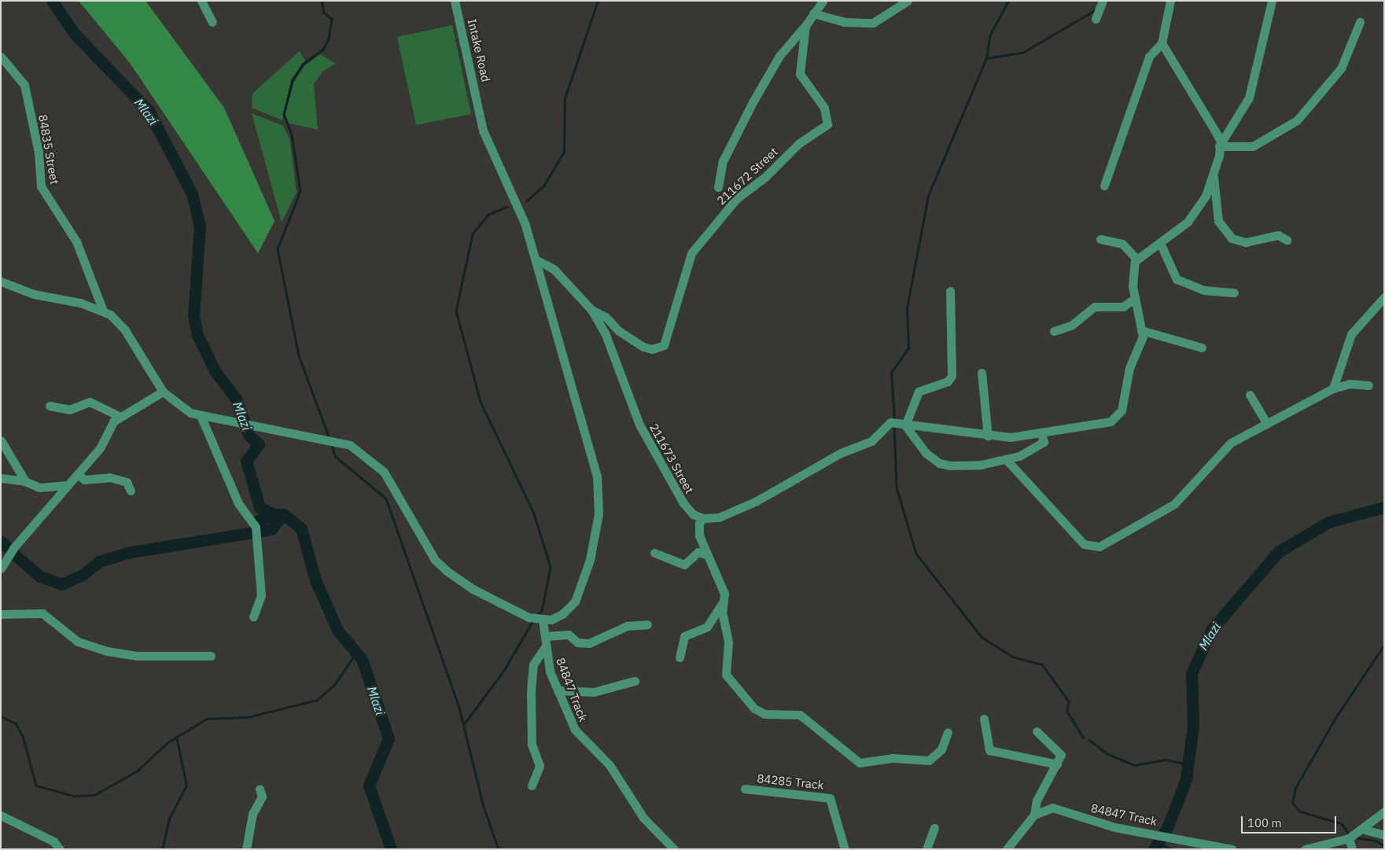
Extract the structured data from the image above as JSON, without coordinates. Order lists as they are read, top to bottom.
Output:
{
  "streets": {
    "street": [
      "Intake Road",
      "84835 Street",
      "211672 Street",
      "211673 Street",
      "84847 Track",
      "84285 Track"
    ]
  },
  "crossings": [
    ["Intake Road", "84847 Track"],
    ["211672 Street", "211673 Street"]
  ],
  "water": ["Mlazi"],
  "scale_bar": "100 m"
}
